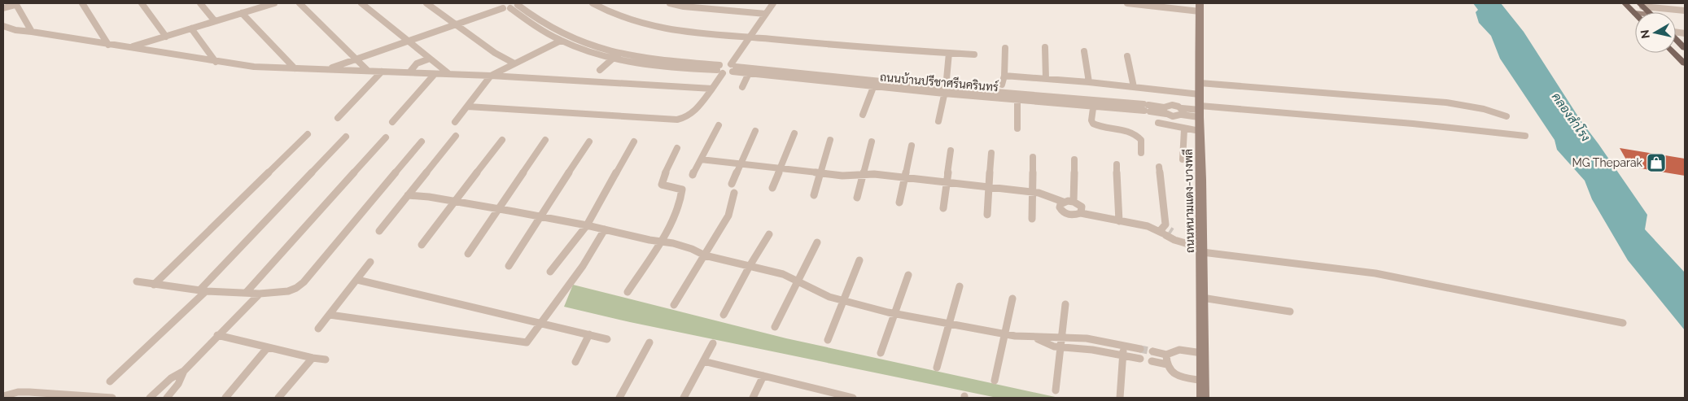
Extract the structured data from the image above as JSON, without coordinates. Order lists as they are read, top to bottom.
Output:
{
  "streets": {
    "main road": ["ถนนหนามแดง-บางพลี"],
    "street": ["ถนนบ้านปรีชาศรีนครินทร์"]
  },
  "water": ["คลองสำโรง"],
  "places": {
    "shop": ["MG Theparak"]
  },
  "north": "left"
}
